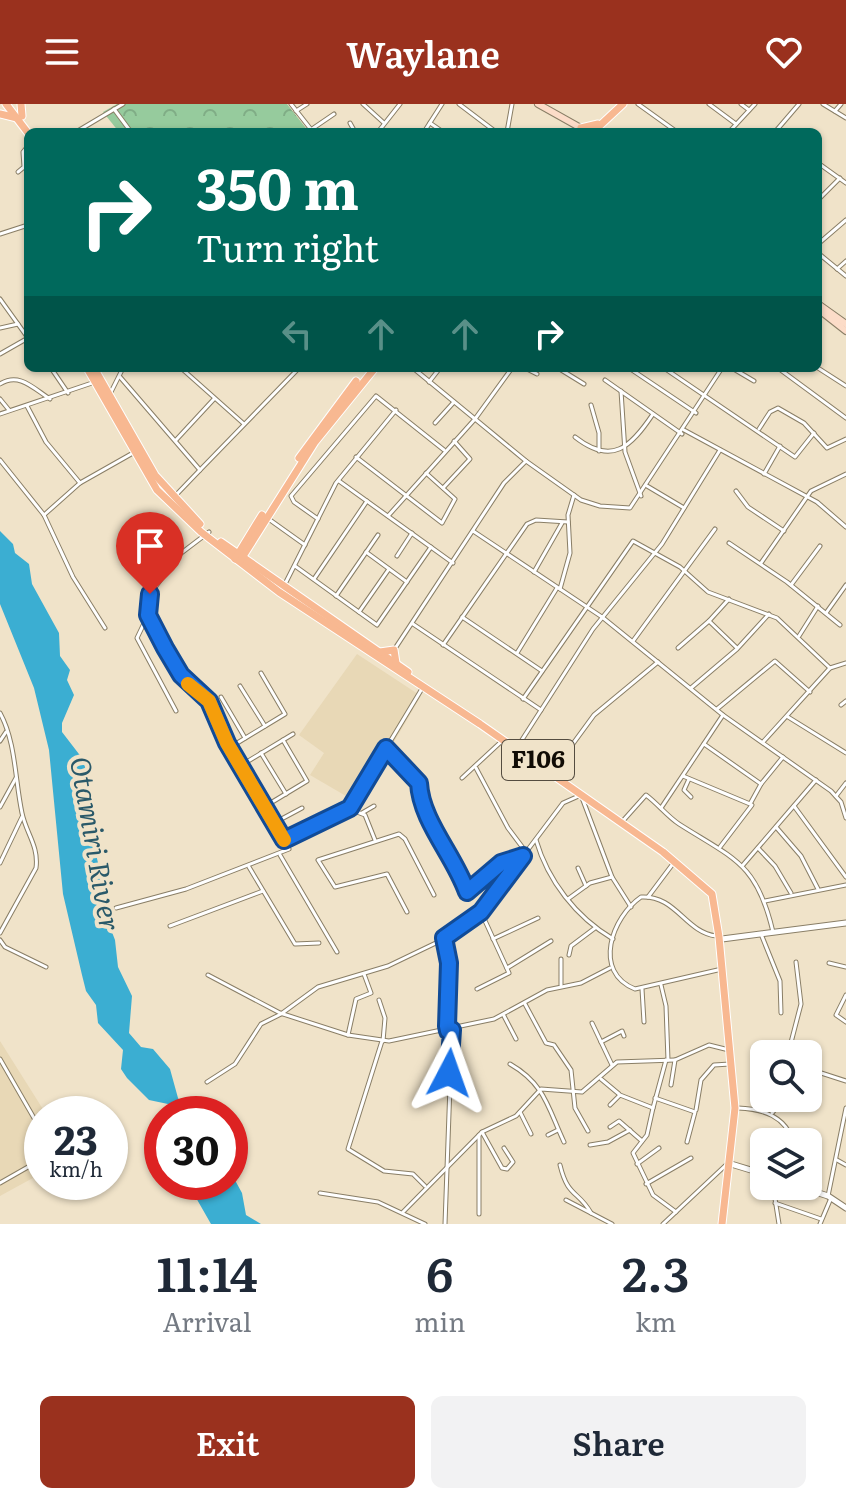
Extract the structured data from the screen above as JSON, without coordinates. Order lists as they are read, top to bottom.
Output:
{
  "streets": {
    "main road": ["F106"]
  },
  "water": ["Otamiri River"],
  "page": {
    "header": "Waylane",
    "turn": ["350 m", "Turn right"],
    "speed": "23 km/h",
    "limit": "30",
    "eta": [
      "11:14",
      "Arrival",
      "6",
      "min",
      "2.3",
      "km"
    ],
    "buttons": ["Exit", "Share"]
  }
}
